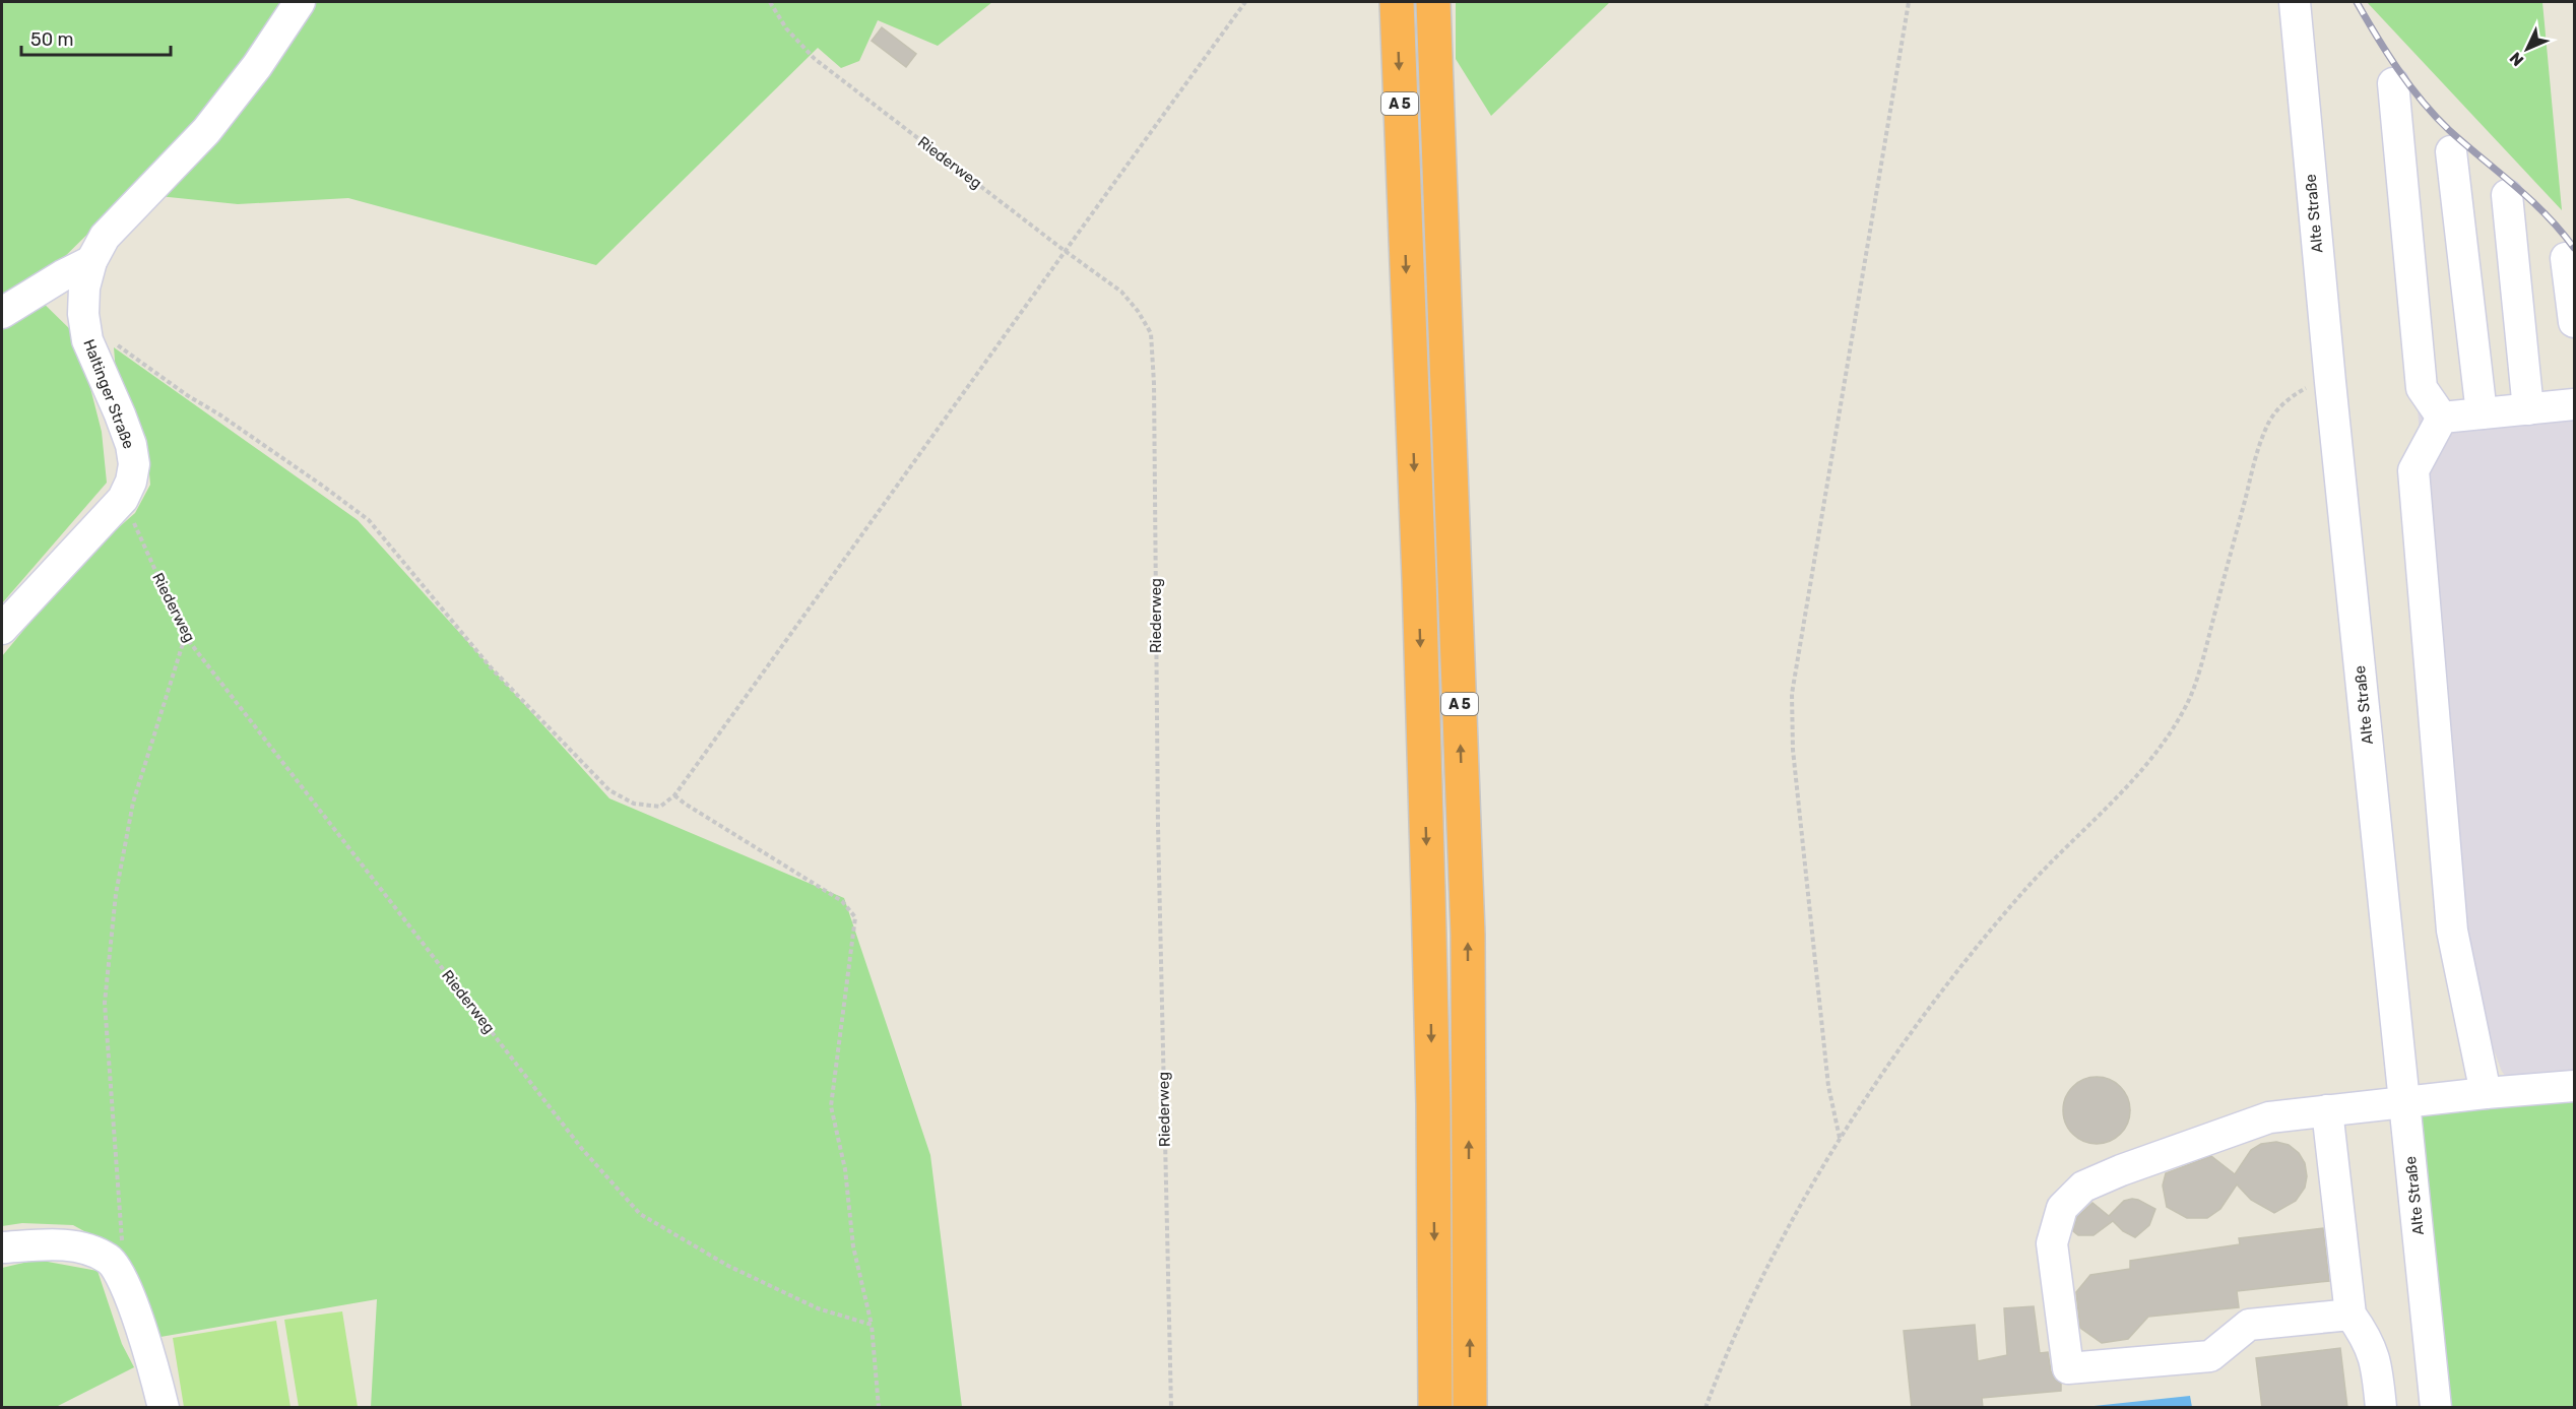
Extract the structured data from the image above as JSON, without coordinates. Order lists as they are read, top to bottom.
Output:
{
  "streets": {
    "highway": ["A 5"],
    "street": ["Alte Straße", "Haltinger Straße"],
    "path": ["Riederweg"]
  },
  "crossings": [
    ["Riederweg", "Haltinger Straße"]
  ],
  "scale_bar": "50 m",
  "north": "bottom left"
}
